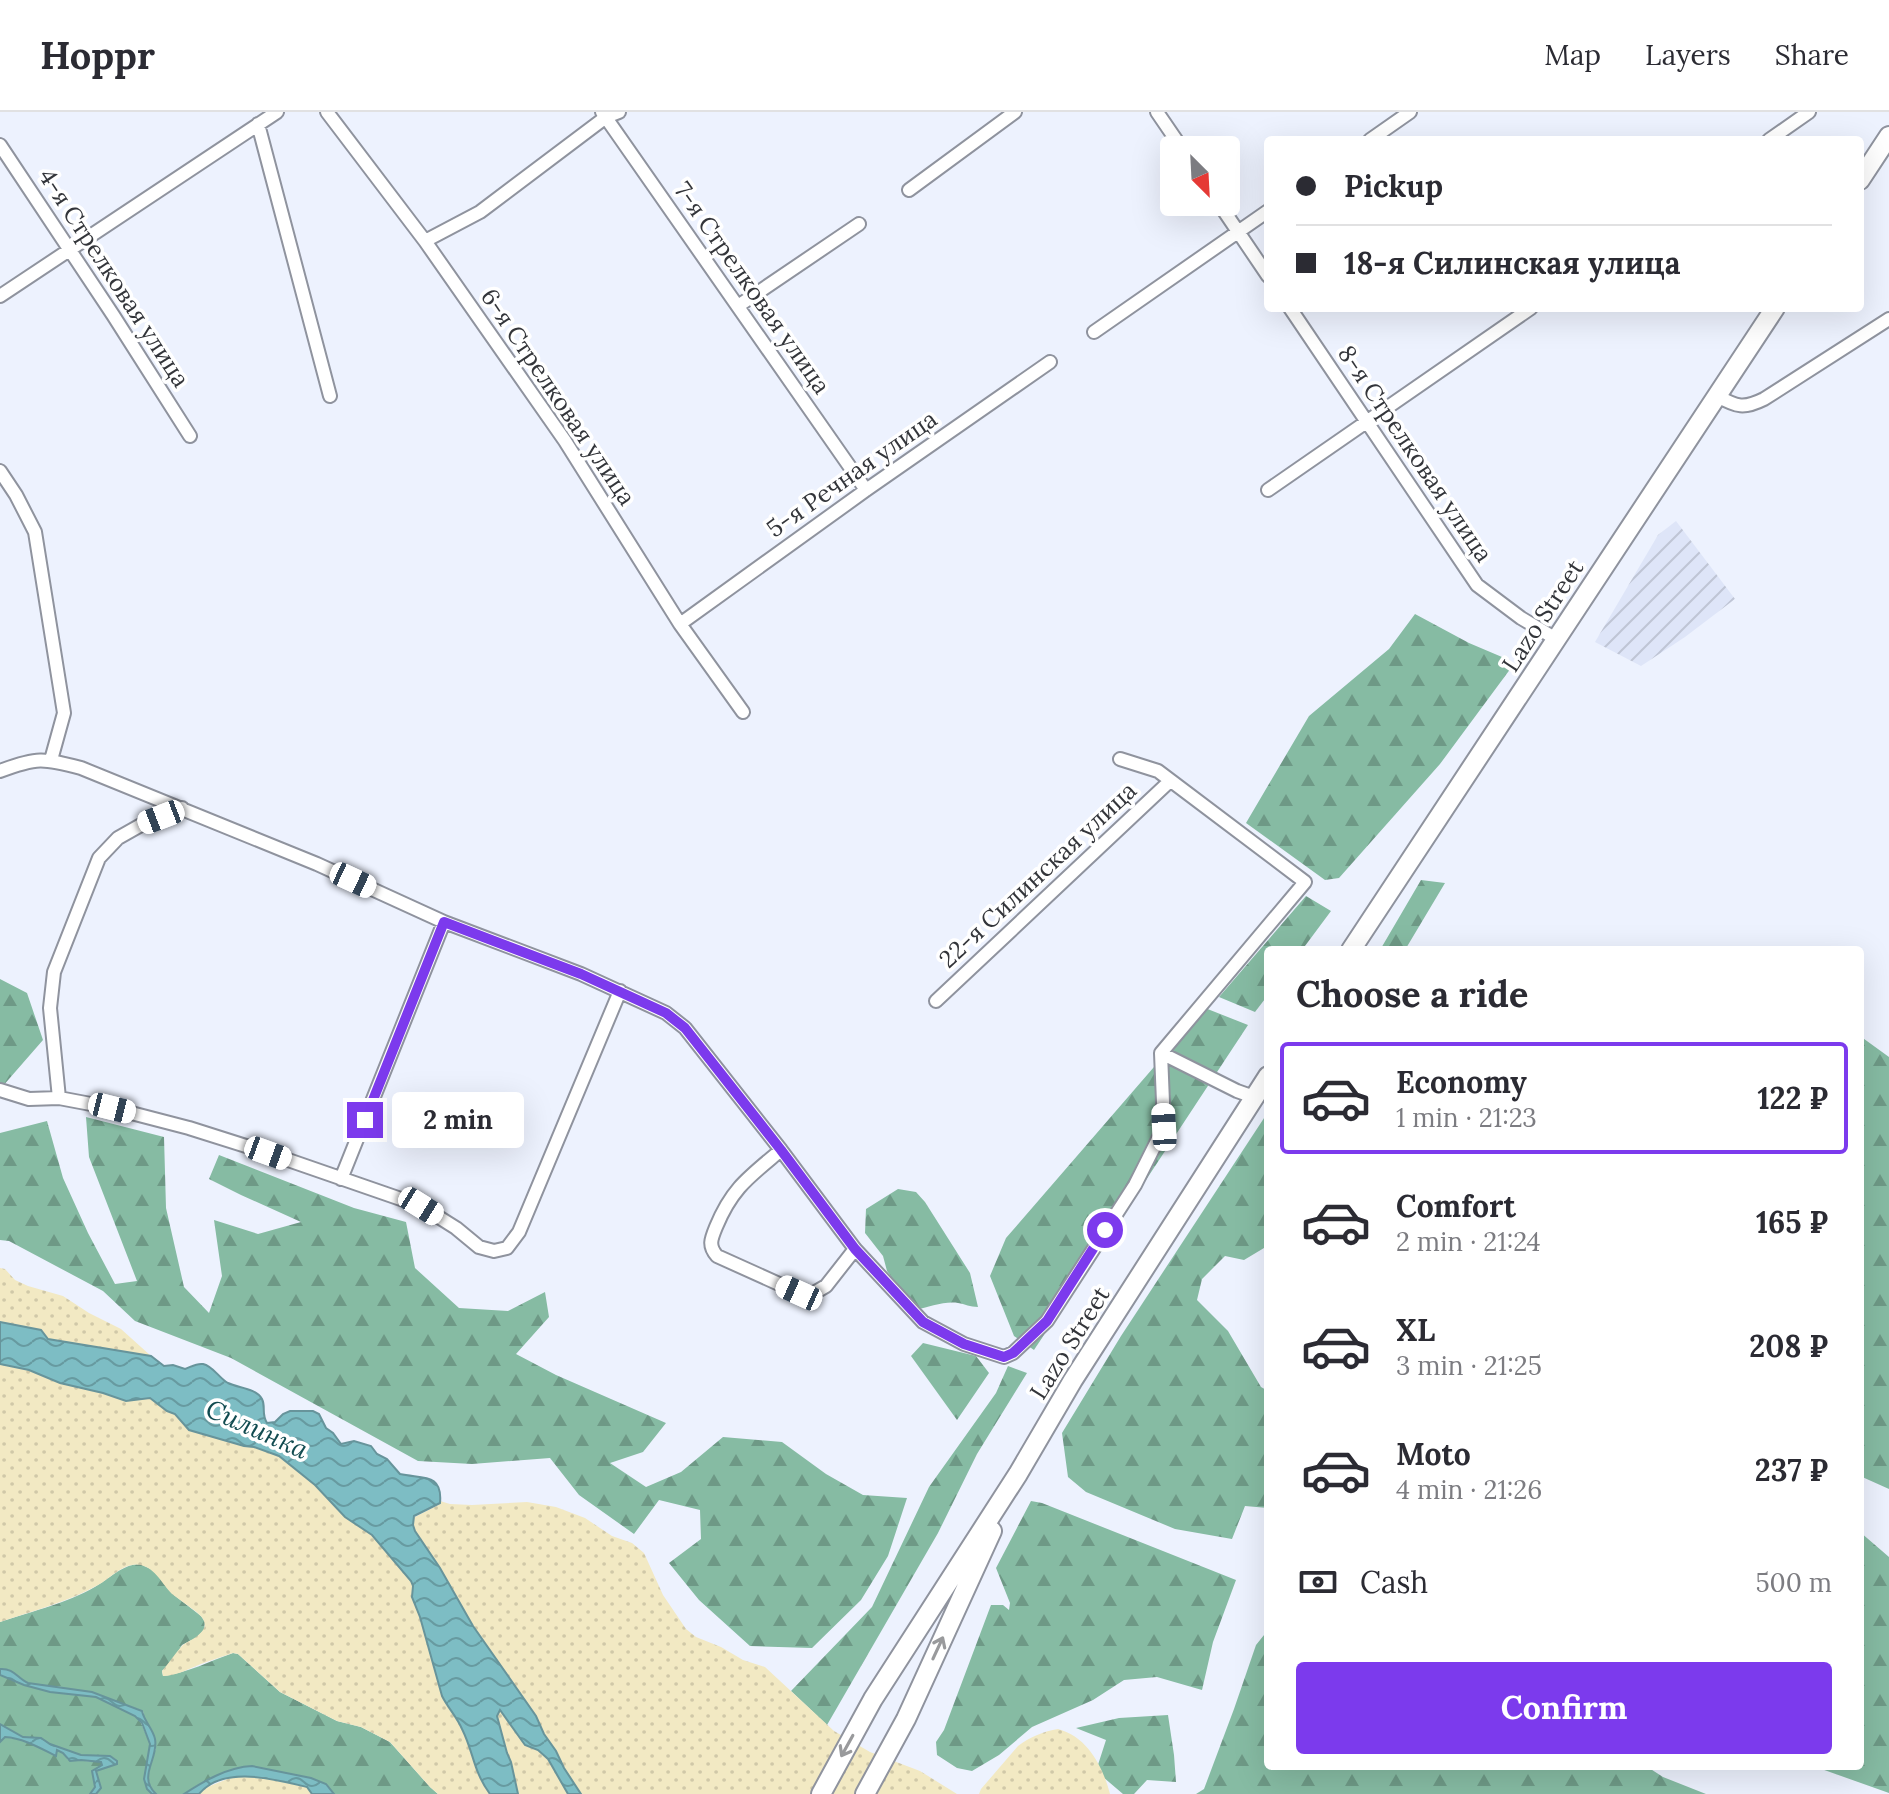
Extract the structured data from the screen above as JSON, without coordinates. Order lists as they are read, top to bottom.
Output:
{
  "streets": {
    "main road": ["Lazo Street"],
    "street": [
      "4-я Стрелковая улица",
      "7-я Стрелковая улица",
      "6-я Стрелковая улица",
      "8-я Стрелковая улица",
      "5-я Речная улица",
      "22-я Силинская улица"
    ]
  },
  "crossings": [
    ["7-я Стрелковая улица", "5-я Речная улица"],
    ["6-я Стрелковая улица", "5-я Речная улица"],
    ["8-я Стрелковая улица", "Lazo Street"]
  ],
  "water": ["Силинка"],
  "north": "bottom right",
  "page": {
    "header": "Hoppr",
    "nav": ["Map", "Layers", "Share"],
    "banner": ["Pickup", "18-я Силинская улица"],
    "heading": "Choose a ride",
    "list": [
      {
        "name": "Economy",
        "note": "1 min · 21:23",
        "value": "122 ₽"
      },
      {
        "name": "Comfort",
        "note": "2 min · 21:24",
        "value": "165 ₽"
      },
      {
        "name": "XL",
        "note": "3 min · 21:25",
        "value": "208 ₽"
      },
      {
        "name": "Moto",
        "note": "4 min · 21:26",
        "value": "237 ₽"
      }
    ],
    "bubble": "2 min",
    "pay": ["Cash", "500 m"],
    "buttons": "Confirm"
  }
}
